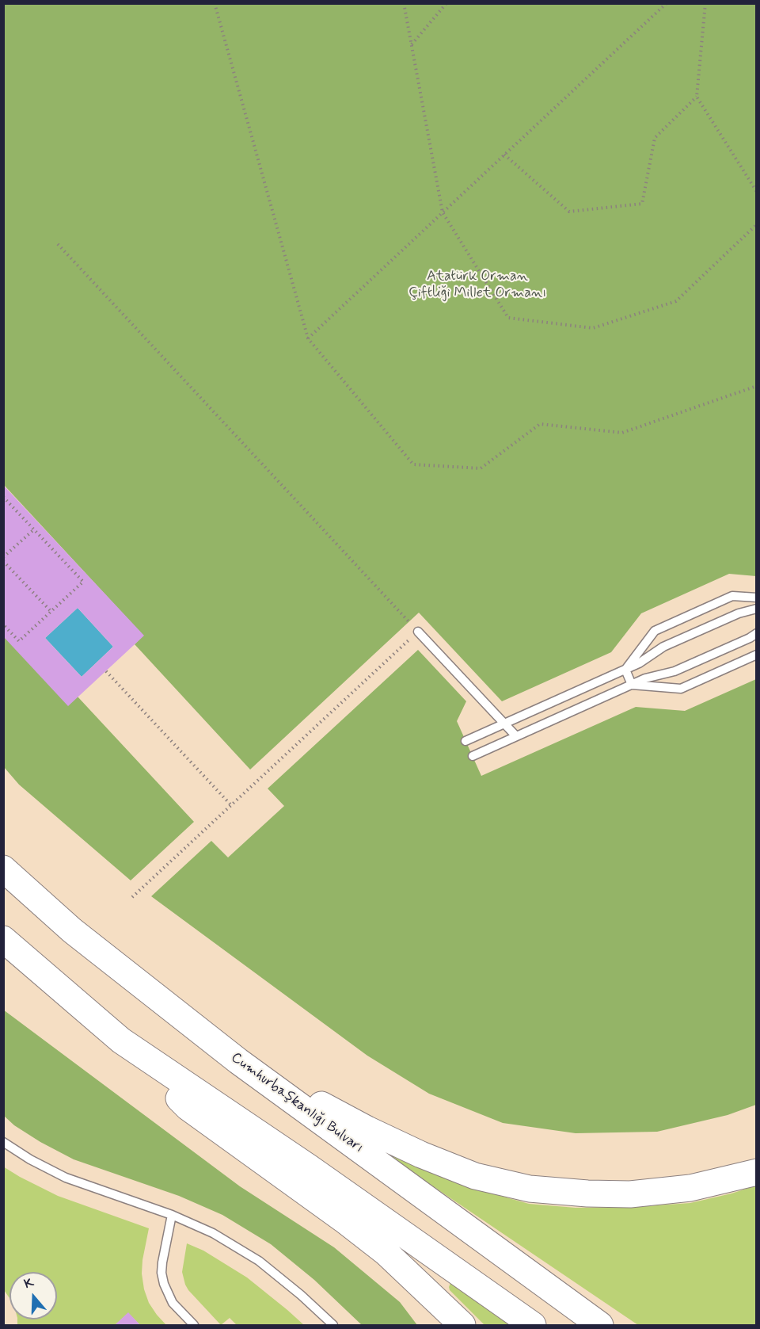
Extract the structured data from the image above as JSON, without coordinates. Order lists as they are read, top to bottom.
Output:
{
  "streets": {
    "main road": ["Cumhurbaşkanlığı Bulvarı"]
  },
  "parks": ["Atatürk Orman Çiftliği Millet Ormanı"],
  "north": "top"
}
